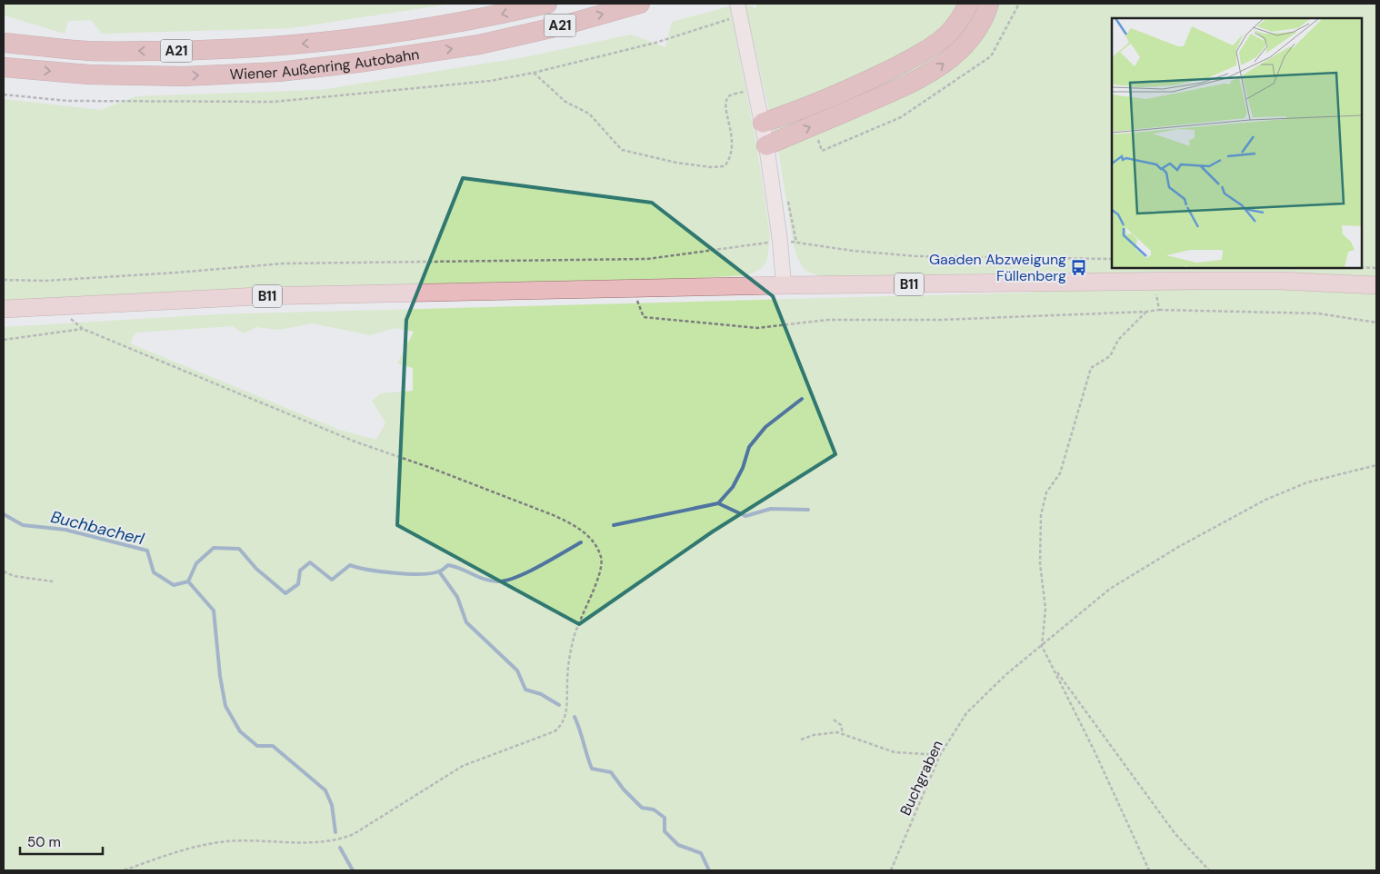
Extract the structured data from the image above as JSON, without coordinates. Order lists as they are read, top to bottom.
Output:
{
  "streets": {
    "highway": ["A21", "Wiener Außenring Autobahn"],
    "main road": ["B11"],
    "path": ["Buchgraben"]
  },
  "water": ["Buchbacherl"],
  "places": {
    "bus stop": ["Gaaden Abzweigung Füllenberg"]
  },
  "scale_bar": "50 m"
}
